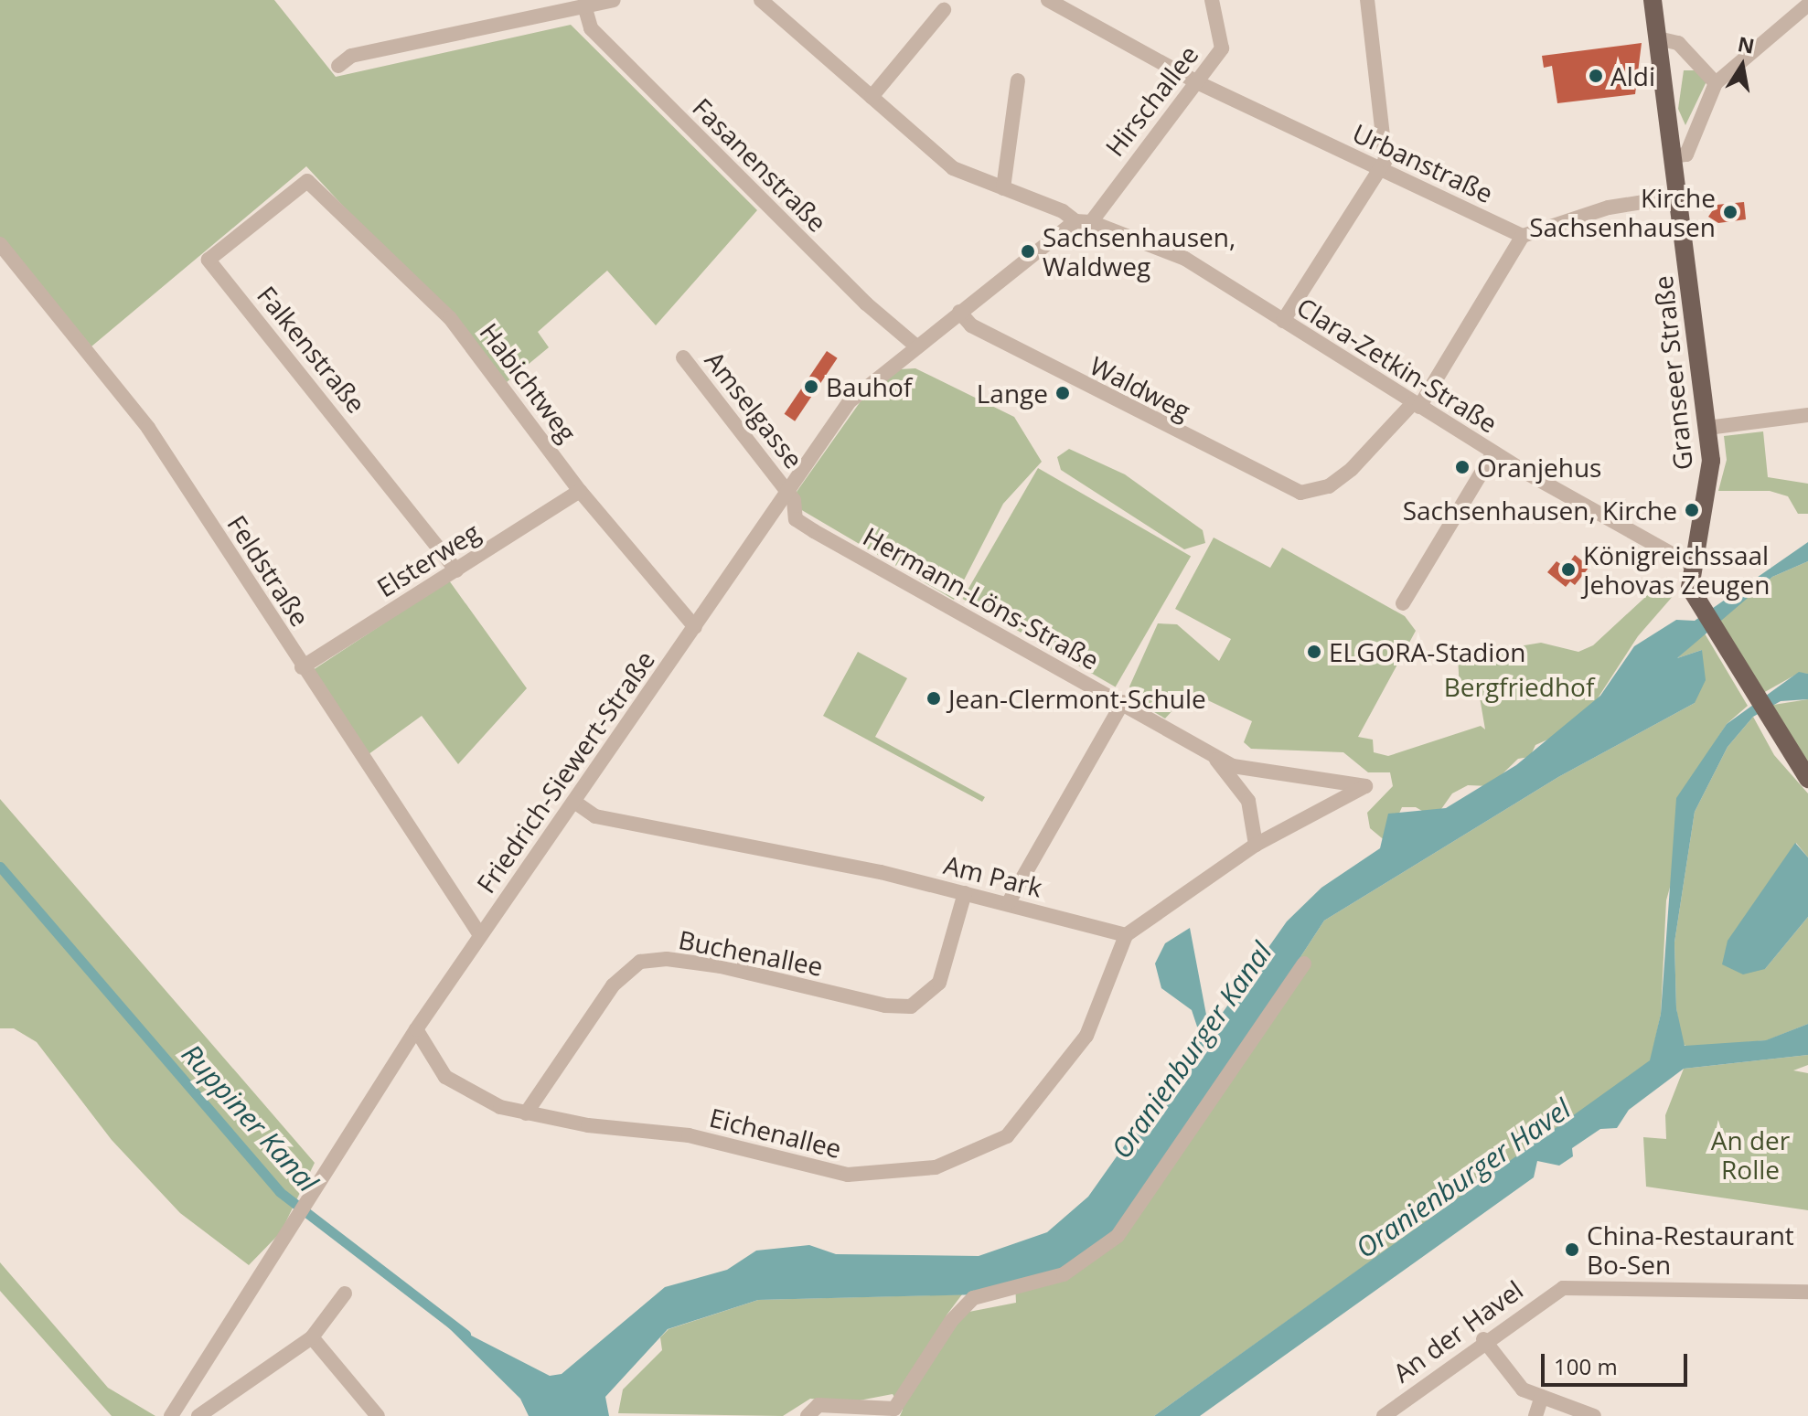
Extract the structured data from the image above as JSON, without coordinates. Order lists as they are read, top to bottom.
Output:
{
  "streets": {
    "main road": ["Granseer Straße"],
    "street": [
      "Hirschallee",
      "Urbanstraße",
      "Fasanenstraße",
      "Falkenstraße",
      "Clara-Zetkin-Straße",
      "Habichtweg",
      "Waldweg",
      "Amselgasse",
      "Elsterweg",
      "Feldstraße",
      "Hermann-Löns-Straße",
      "Friedrich-Siewert-Straße",
      "Am Park",
      "Buchenallee",
      "Eichenallee",
      "An der Havel"
    ]
  },
  "crossings": [
    ["Hirschallee", "Urbanstraße"],
    ["Hirschallee", "Clara-Zetkin-Straße"],
    ["Hirschallee", "Friedrich-Siewert-Straße"],
    ["Fasanenstraße", "Friedrich-Siewert-Straße"],
    ["Falkenstraße", "Habichtweg"],
    ["Falkenstraße", "Elsterweg"],
    ["Clara-Zetkin-Straße", "Granseer Straße"],
    ["Clara-Zetkin-Straße", "Waldweg"],
    ["Clara-Zetkin-Straße", "Friedrich-Siewert-Straße"],
    ["Habichtweg", "Elsterweg"],
    ["Habichtweg", "Friedrich-Siewert-Straße"],
    ["Waldweg", "Friedrich-Siewert-Straße"],
    ["Amselgasse", "Hermann-Löns-Straße"],
    ["Amselgasse", "Friedrich-Siewert-Straße"],
    ["Elsterweg", "Feldstraße"],
    ["Feldstraße", "Friedrich-Siewert-Straße"],
    ["Hermann-Löns-Straße", "Friedrich-Siewert-Straße"],
    ["Friedrich-Siewert-Straße", "Am Park"],
    ["Friedrich-Siewert-Straße", "Eichenallee"],
    ["Am Park", "Buchenallee"],
    ["Am Park", "Eichenallee"],
    ["Buchenallee", "Eichenallee"]
  ],
  "water": ["Oranienburger Kanal", "Ruppiner Kanal", "Oranienburger Havel"],
  "parks": ["Bergfriedhof", "An der Rolle"],
  "places": [
    "Aldi",
    "Kirche Sachsenhausen",
    "Sachsenhausen, Waldweg",
    "Bauhof",
    "Lange",
    "Oranjehus",
    "Sachsenhausen, Kirche",
    "Königreichssaal Jehovas Zeugen",
    "ELGORA-Stadion",
    "Jean-Clermont-Schule",
    "China-Restaurant Bo-Sen"
  ],
  "scale_bar": "100 m",
  "north": "top"
}
